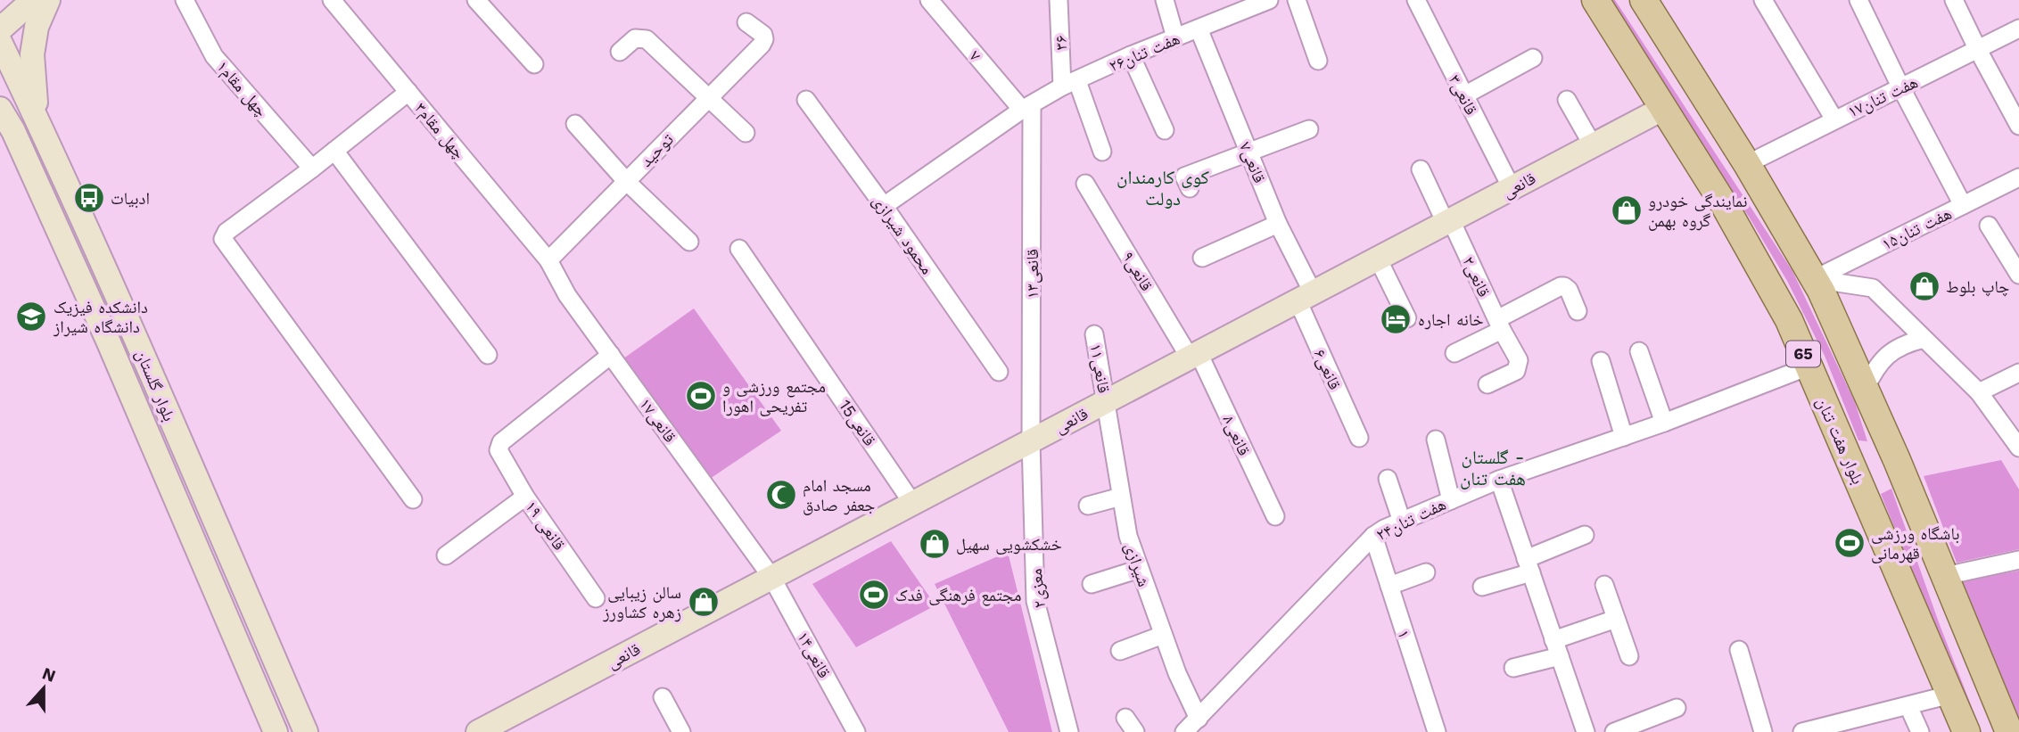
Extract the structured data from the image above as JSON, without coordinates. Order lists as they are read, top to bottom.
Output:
{
  "streets": {
    "main road": [
      "قانعی",
      "65",
      "بلوار گلستان",
      "بلوار هفت تنان"
    ],
    "street": [
      "۳۶",
      "هفت تنان۲۶",
      "۷",
      "چهل مقام۱",
      "۳قانعی",
      "هفت تنان۱۷",
      "چهل مقام۳",
      "توحید",
      "۷قانعی",
      "هفت تنان۱۵",
      "محمود شیرازی",
      "۹قانعی",
      "۱۳قانعی",
      "۲قانعی",
      "۱۱قانعی",
      "۶قانعی",
      "۱۷قانعی",
      "15قانعی",
      "۸قانعی",
      "هفت تنان۲۴",
      "قانعی ۱۹",
      "شیرازی",
      "۲معزی",
      "۱",
      "۱۴قانعی"
    ]
  },
  "crossings": [
    ["۳۶", "هفت تنان۲۶"],
    ["هفت تنان۲۶", "۷"],
    ["هفت تنان۲۶", "۷قانعی"],
    ["هفت تنان۲۶", "محمود شیرازی"],
    ["هفت تنان۲۶", "۱۳قانعی"],
    ["۷", "۱۳قانعی"],
    ["۳قانعی", "قانعی"],
    ["هفت تنان۱۷", "65"],
    ["چهل مقام۳", "توحید"],
    ["چهل مقام۳", "۱۷قانعی"],
    ["توحید", "۱۷قانعی"],
    ["۷قانعی", "قانعی"],
    ["۷قانعی", "۶قانعی"],
    ["قانعی", "۹قانعی"],
    ["قانعی", "۱۳قانعی"],
    ["قانعی", "۲قانعی"],
    ["قانعی", "۱۱قانعی"],
    ["قانعی", "۶قانعی"],
    ["قانعی", "۱۷قانعی"],
    ["قانعی", "15قانعی"],
    ["قانعی", "۸قانعی"],
    ["قانعی", "بلوار هفت تنان"],
    ["قانعی", "شیرازی"],
    ["قانعی", "۲معزی"],
    ["قانعی", "۱۴قانعی"],
    ["هفت تنان۱۵", "65"],
    ["۹قانعی", "۸قانعی"],
    ["۱۳قانعی", "۲معزی"],
    ["۱۱قانعی", "شیرازی"],
    ["۱۷قانعی", "قانعی ۱۹"],
    ["۱۷قانعی", "۱۴قانعی"],
    ["بلوار هفت تنان", "هفت تنان۲۴"],
    ["هفت تنان۲۴", "شیرازی"],
    ["هفت تنان۲۴", "۱"]
  ],
  "districts": ["کوی کارمندان دولت", "گلستان - هفت تنان"],
  "places": {
    "bus stop": ["ادبیات"],
    "shop": [
      "نمایندگی خودرو گروه بهمن",
      "چاپ بلوط",
      "خشکشویی سهیل",
      "سالن زیبایی زهره کشاورز"
    ],
    "school or university": ["دانشکده فیزیک دانشگاه شیراز"],
    "hotel": ["خانه اجاره"],
    "sports": ["مجتمع ورزشی و تفریحی اهورا", "باشگاه ورزشی قهرمانی", "مجتمع فرهنگی فدک"],
    "mosque": ["مسجد امام جعفر صادق"]
  },
  "north": "top"
}
